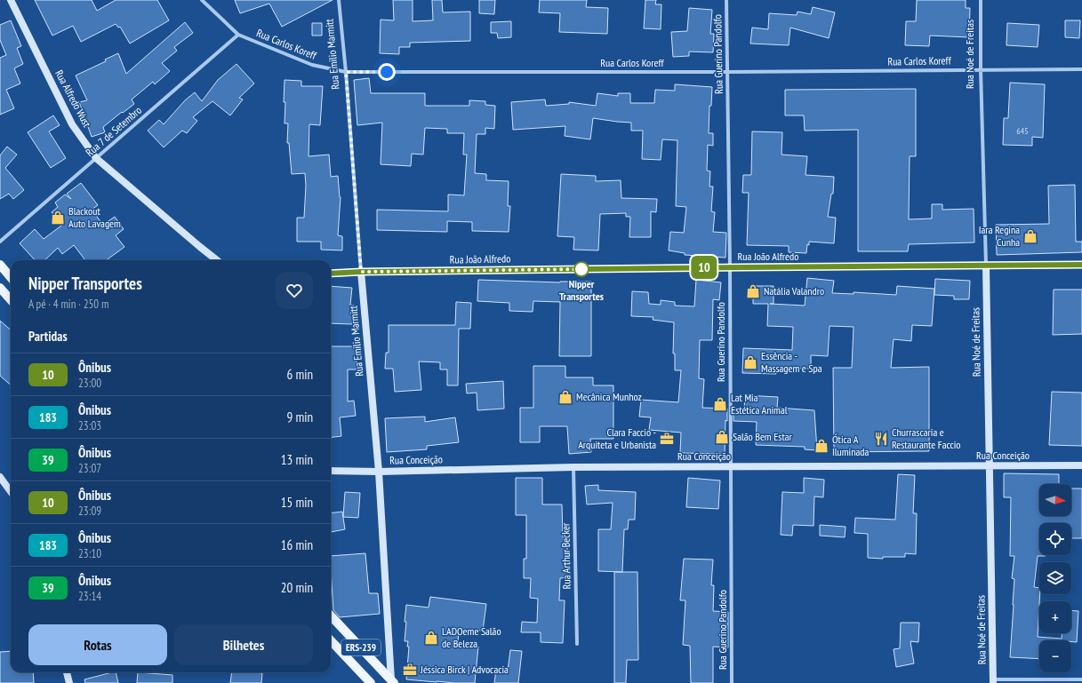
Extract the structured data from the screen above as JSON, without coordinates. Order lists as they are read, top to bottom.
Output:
{
  "streets": {
    "main road": ["ERS-239"],
    "street": [
      "Rua Carlos Koreff",
      "Rua Emilio Marmitt",
      "Rua Guerino Pandolfo",
      "Rua Noé de Freitas",
      "Rua Alfredo Wust",
      "Rua 7 de Setembro",
      "Rua João Alfredo",
      "Rua Conceição",
      "Rua Arthur Becker"
    ]
  },
  "crossings": [
    ["Rua Carlos Koreff", "Rua Emilio Marmitt"],
    ["Rua Carlos Koreff", "Rua Guerino Pandolfo"],
    ["Rua Carlos Koreff", "Rua Noé de Freitas"],
    ["Rua Carlos Koreff", "Rua 7 de Setembro"],
    ["Rua Emilio Marmitt", "Rua João Alfredo"],
    ["Rua Emilio Marmitt", "Rua Conceição"],
    ["Rua Emilio Marmitt", "ERS-239"],
    ["Rua Guerino Pandolfo", "Rua João Alfredo"],
    ["Rua Guerino Pandolfo", "Rua Conceição"],
    ["Rua Noé de Freitas", "Rua João Alfredo"],
    ["Rua Noé de Freitas", "Rua Conceição"],
    ["Rua Alfredo Wust", "Rua 7 de Setembro"],
    ["Rua Conceição", "Rua Arthur Becker"]
  ],
  "places": {
    "shop": [
      "Blackout Auto Lavagem",
      "Iara Regina Cunha",
      "Natália Valandro",
      "Essência - Massagem e Spa",
      "Mecânica Munhoz",
      "Lat Mia Estética Animal",
      "Salão Bem Estar",
      "Ótica A Iluminada",
      "LADOeme Salão de Beleza"
    ],
    "other": ["Nipper Transportes"],
    "office": ["Clara Faccio - Arquiteta e Urbanista", "Jéssica Birck | Advocacia"],
    "restaurant": ["Churrascaria e Restaurante Faccio"]
  },
  "lines": ["bus line 10"],
  "house_numbers": ["645"],
  "north": "right",
  "page": {
    "on_map": "10",
    "heading": [
      ["Nipper Transportes", "A pé · 4 min · 250 m"],
      "Partidas"
    ],
    "list": [
      {
        "mark": "10",
        "name": "Ônibus",
        "note": "23:00",
        "value": "6 min"
      },
      {
        "mark": "183",
        "name": "Ônibus",
        "note": "23:03",
        "value": "9 min"
      },
      {
        "mark": "39",
        "name": "Ônibus",
        "note": "23:07",
        "value": "13 min"
      },
      {
        "mark": "10",
        "name": "Ônibus",
        "note": "23:09",
        "value": "15 min"
      },
      {
        "mark": "183",
        "name": "Ônibus",
        "note": "23:10",
        "value": "16 min"
      },
      {
        "mark": "39",
        "name": "Ônibus",
        "note": "23:14",
        "value": "20 min"
      }
    ],
    "map_buttons": ["+", "−"],
    "buttons": ["Rotas", "Bilhetes"]
  }
}
